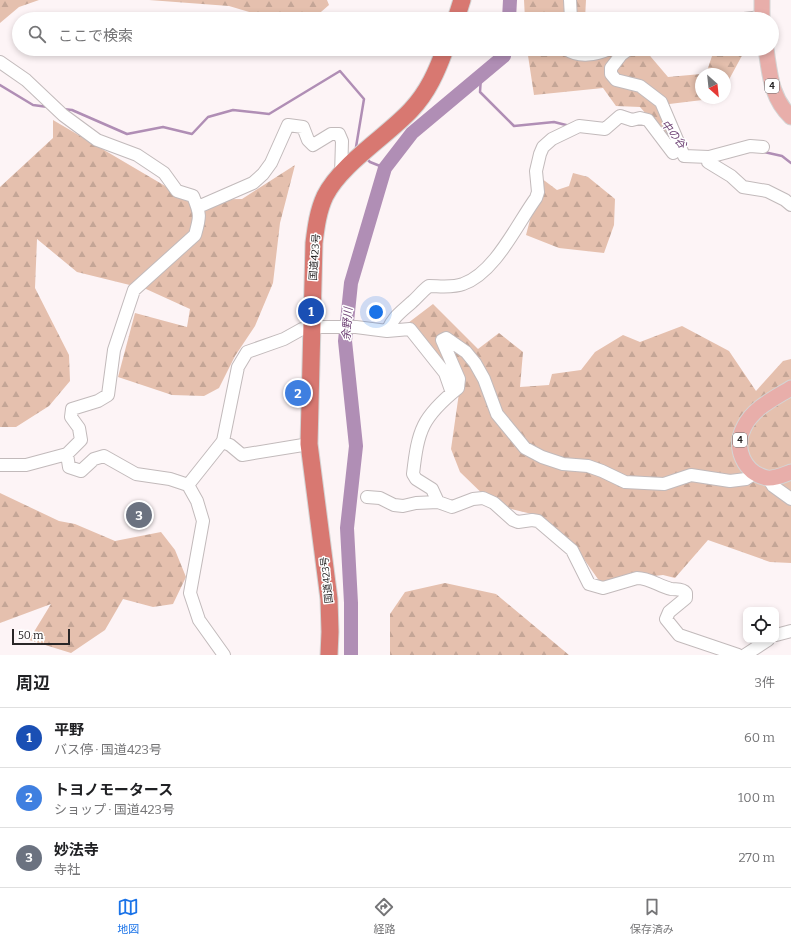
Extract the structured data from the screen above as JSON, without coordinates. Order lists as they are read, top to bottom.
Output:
{
  "streets": {
    "highway": ["国道423号"],
    "main road": ["4"]
  },
  "water": ["中の谷", "余野川"],
  "scale_bar": "50 m",
  "north": "bottom right",
  "page": {
    "search": "ここで検索",
    "pins": ["1", "2", "3"],
    "scale": "50 m",
    "heading": ["周辺", "3件"],
    "list": [
      {
        "mark": "1",
        "name": "平野",
        "note": "バス停 · 国道423号",
        "value": "60 m"
      },
      {
        "mark": "2",
        "name": "トヨノモータース",
        "note": "ショップ · 国道423号",
        "value": "100 m"
      },
      {
        "mark": "3",
        "name": "妙法寺",
        "note": "寺社",
        "value": "270 m"
      }
    ],
    "nav": ["地図", "経路", "保存済み"]
  }
}
